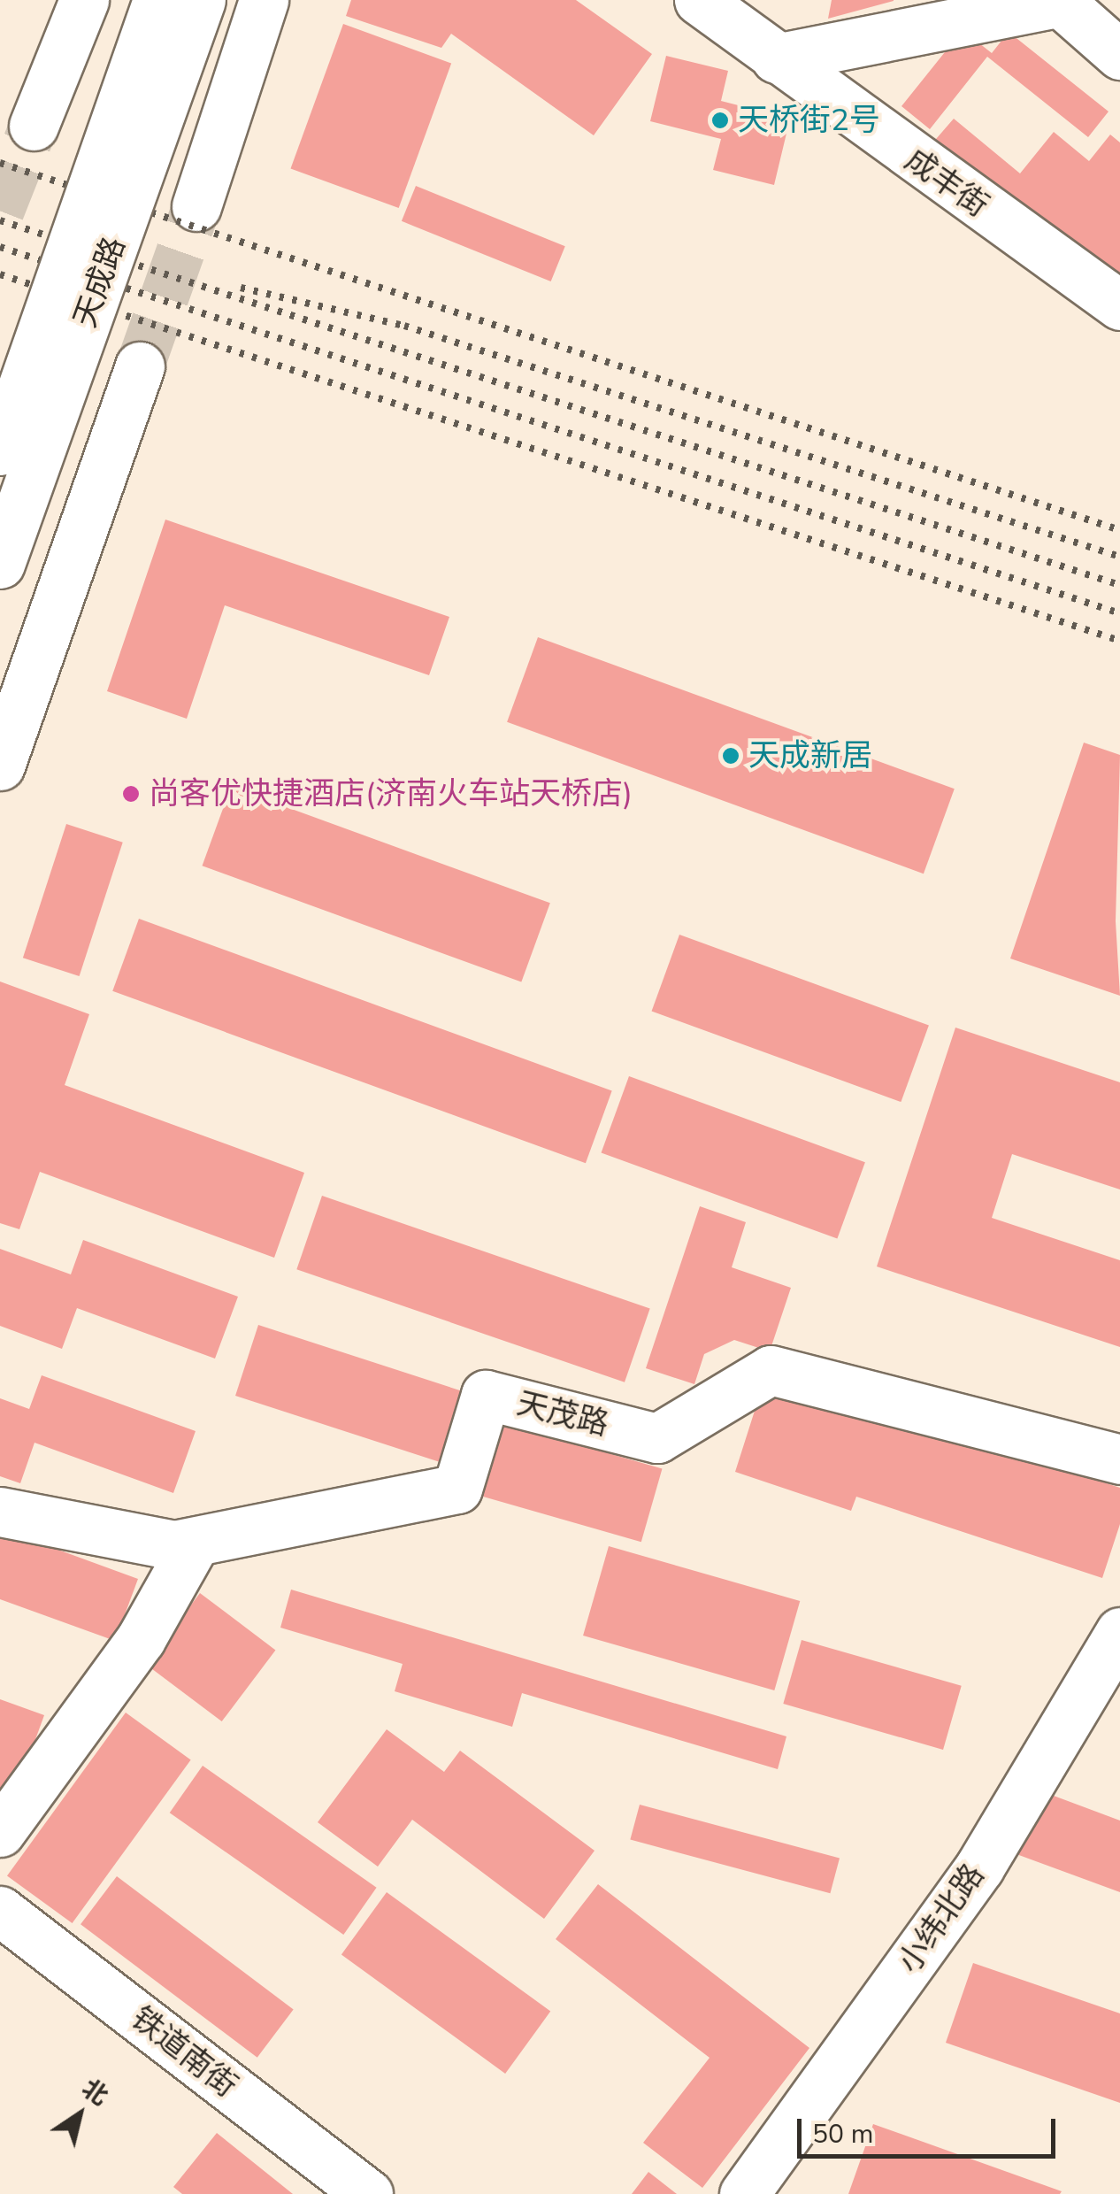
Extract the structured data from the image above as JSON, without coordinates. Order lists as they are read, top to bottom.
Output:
{
  "streets": {
    "main road": [
      "成丰街",
      "天成路",
      "天茂路",
      "小纬北路",
      "铁道南街"
    ]
  },
  "places": ["天桥街2号", "天成新居", "尚客优快捷酒店(济南火车站天桥店)"],
  "scale_bar": "50 m",
  "north": "top right"
}
